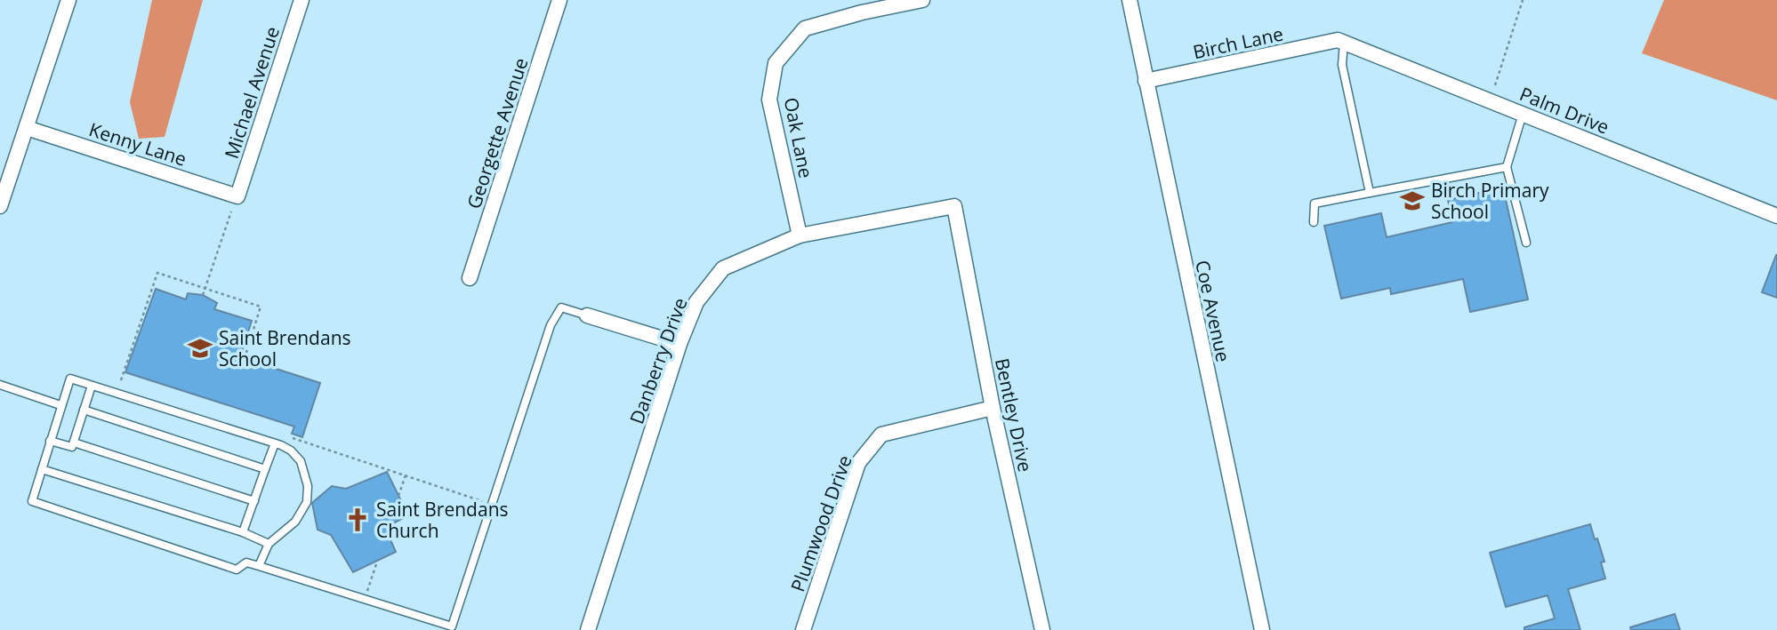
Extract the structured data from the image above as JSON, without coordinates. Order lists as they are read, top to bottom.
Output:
{
  "streets": {
    "street": [
      "Birch Lane",
      "Michael Avenue",
      "Palm Drive",
      "Georgette Avenue",
      "Oak Lane",
      "Kenny Lane",
      "Coe Avenue",
      "Danberry Drive",
      "Bentley Drive",
      "Plumwood Drive"
    ]
  },
  "crossings": [
    ["Birch Lane", "Palm Drive"],
    ["Birch Lane", "Coe Avenue"],
    ["Michael Avenue", "Kenny Lane"],
    ["Oak Lane", "Danberry Drive"],
    ["Danberry Drive", "Bentley Drive"],
    ["Bentley Drive", "Plumwood Drive"]
  ],
  "places": {
    "school or university": ["Birch Primary School", "Saint Brendans School"],
    "church": ["Saint Brendans Church"]
  }
}
